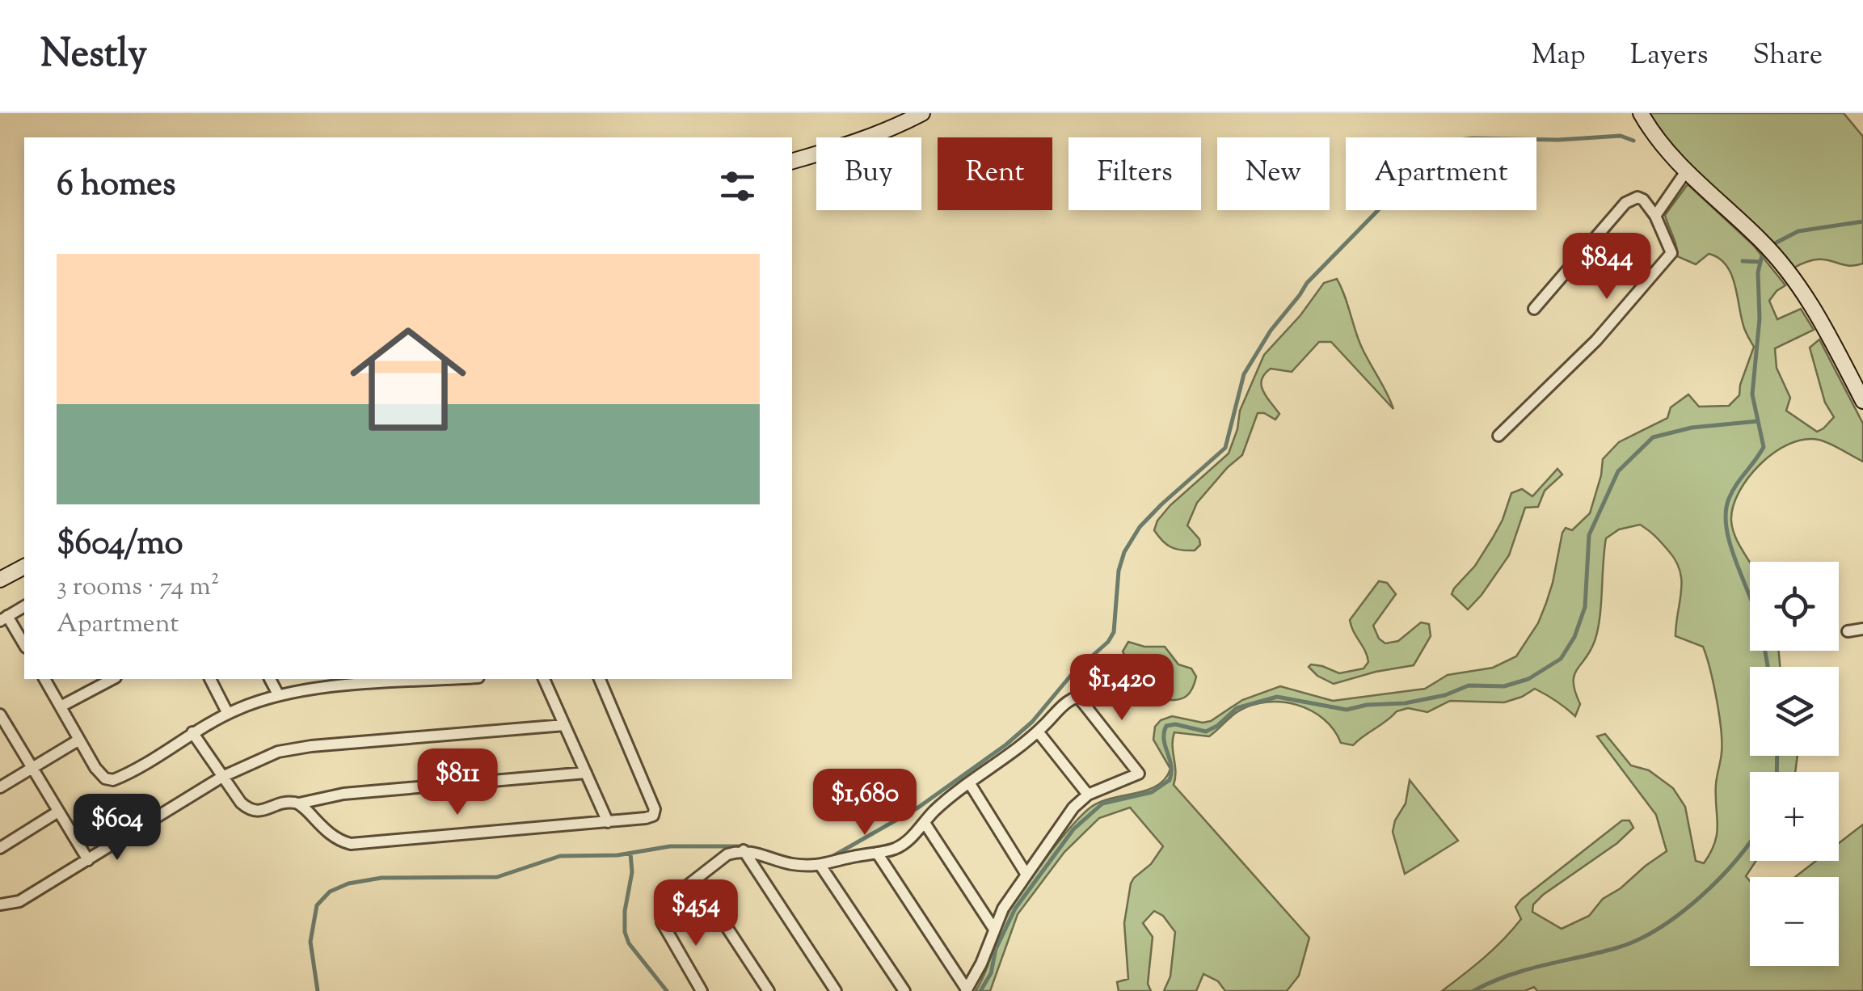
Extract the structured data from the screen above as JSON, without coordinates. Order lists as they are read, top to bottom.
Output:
{
  "page": {
    "header": "Nestly",
    "nav": ["Map", "Layers", "Share"],
    "chip": [
      "Buy",
      "Rent",
      "Filters",
      "New",
      "Apartment"
    ],
    "heading": "6 homes",
    "price": [
      "$844",
      "$1,420",
      "$811",
      "$1,680",
      "$604",
      "$454"
    ],
    "list": [
      {
        "name": "$604/mo",
        "note": "3 rooms · 74 m² · Apartment"
      }
    ],
    "map_buttons": ["+", "−"]
  }
}
